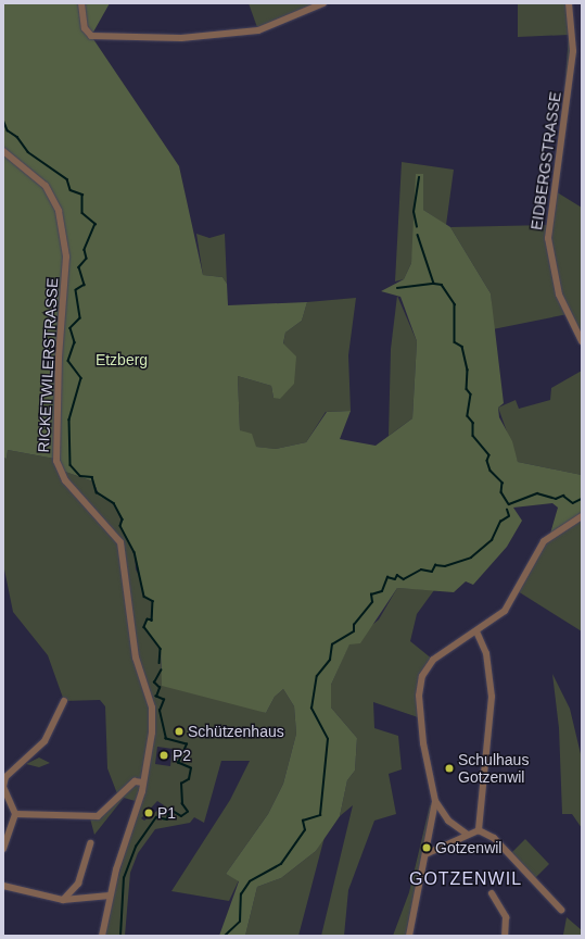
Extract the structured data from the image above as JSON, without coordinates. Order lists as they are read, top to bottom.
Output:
{
  "streets": {
    "street": ["EIDBERGSTRASSE", "RICKETWILERSTRASSE"]
  },
  "districts": ["GOTZENWIL"],
  "parks": ["Etzberg"],
  "places": [
    "Schützenhaus",
    "P2",
    "Schulhaus Gotzenwil",
    "P1",
    "Gotzenwil"
  ]
}
